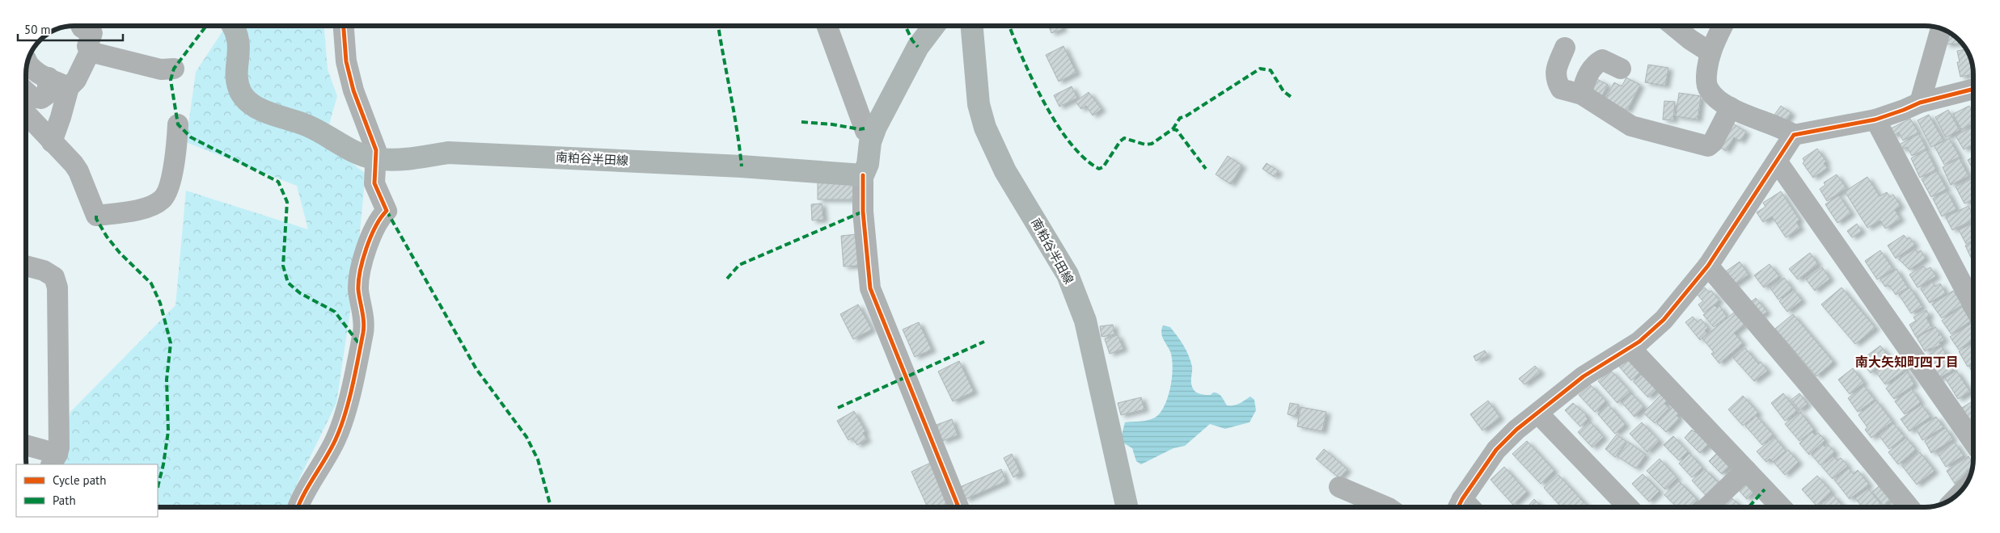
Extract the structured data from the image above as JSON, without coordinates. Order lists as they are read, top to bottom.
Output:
{
  "streets": {
    "main road": ["南粕谷半田線"]
  },
  "districts": ["南大矢知町四丁目"],
  "legend": ["Cycle path", "Path"],
  "scale_bar": "50 m"
}
